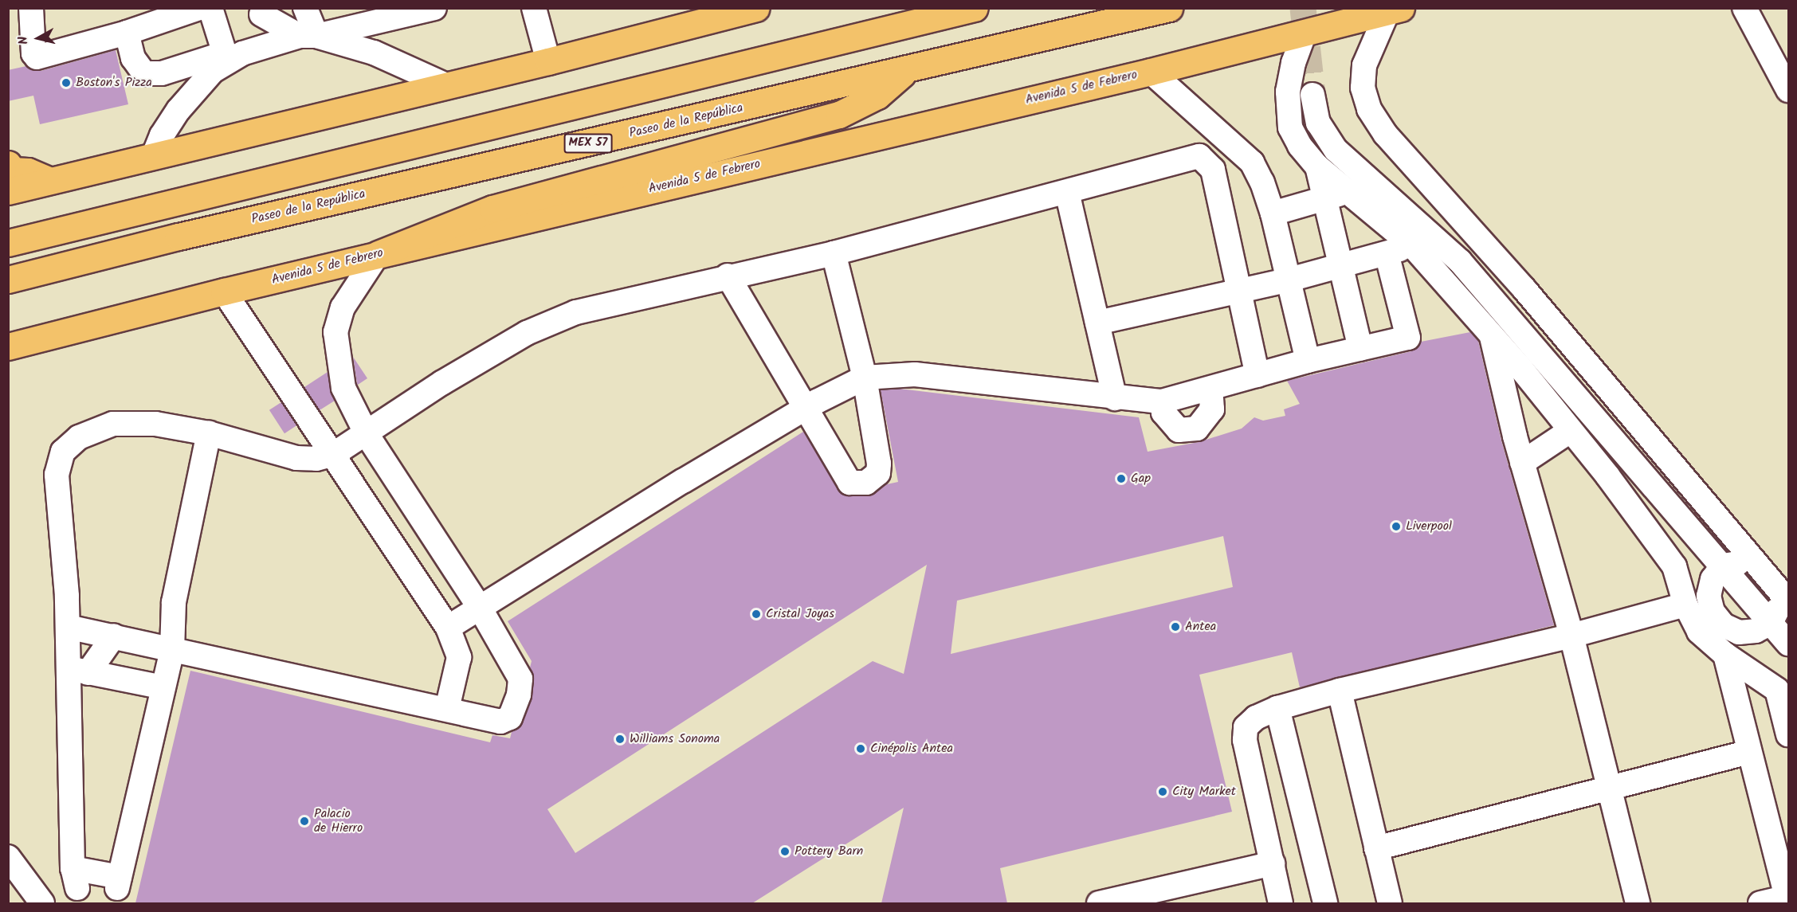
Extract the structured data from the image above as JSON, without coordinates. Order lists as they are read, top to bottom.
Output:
{
  "streets": {
    "main road": ["Avenida 5 de Febrero", "Paseo de la República", "MEX 57"]
  },
  "places": [
    "Boston's Pizza",
    "Gap",
    "Liverpool",
    "Cristal Joyas",
    "Antea",
    "Williams Sonoma",
    "Cinépolis Antea",
    "City Market",
    "Palacio de Hierro",
    "Pottery Barn"
  ],
  "north": "left"
}
